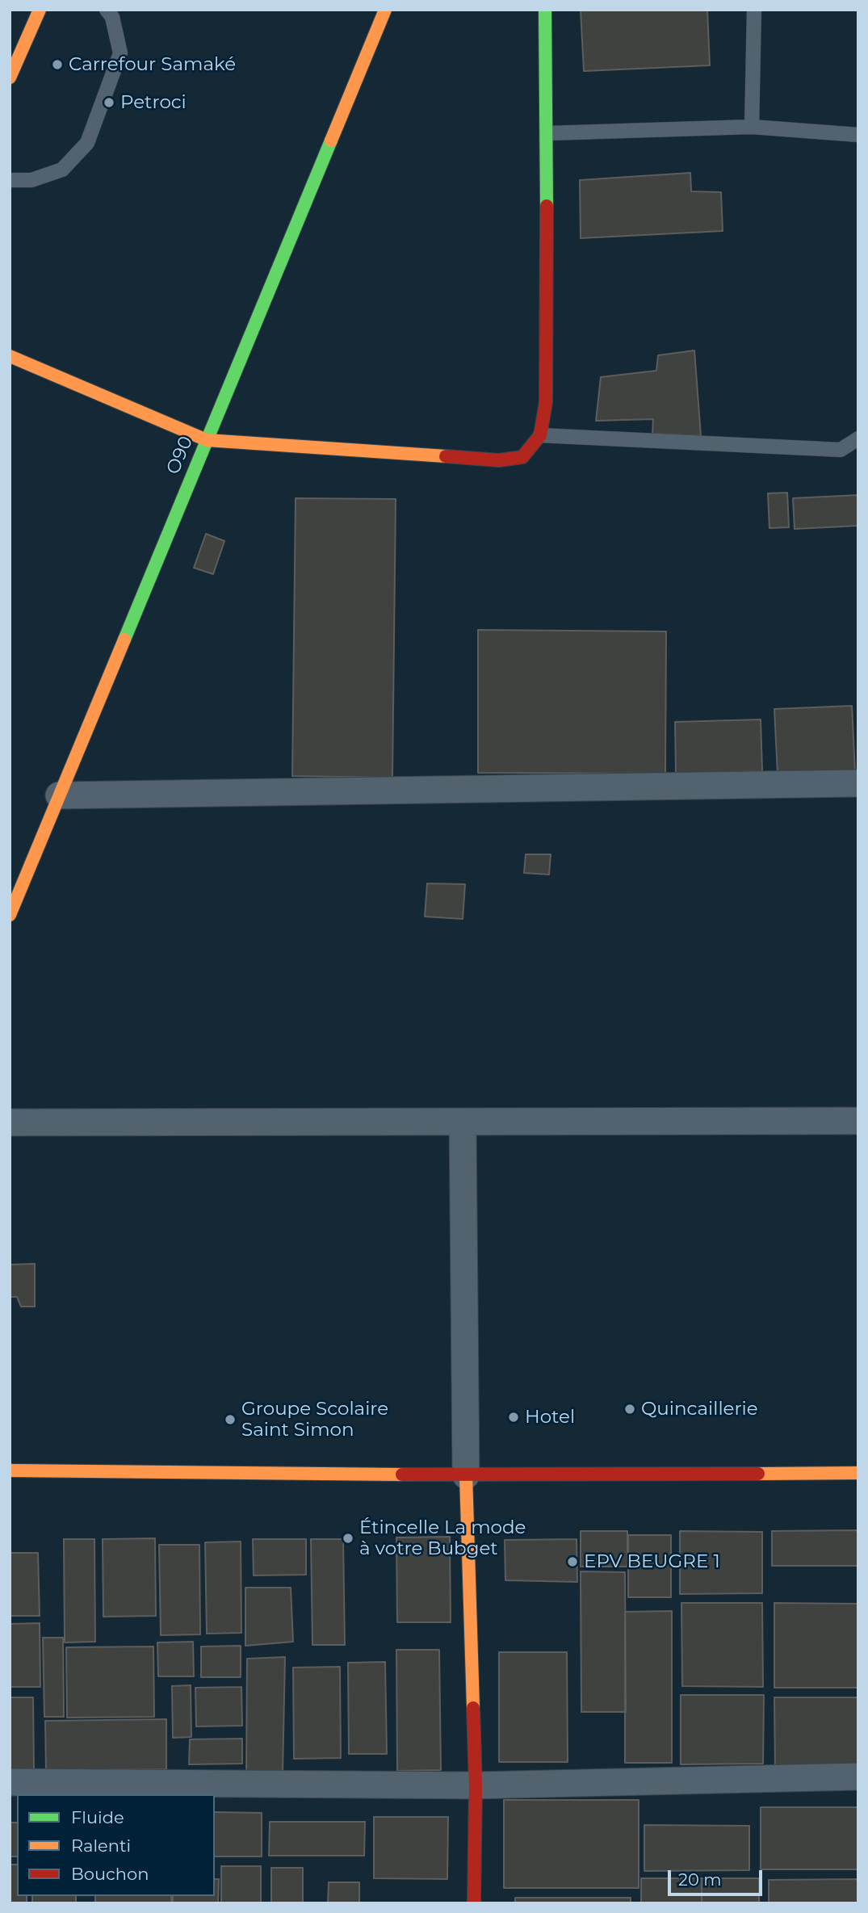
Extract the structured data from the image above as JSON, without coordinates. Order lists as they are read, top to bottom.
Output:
{
  "streets": {
    "street": ["O90"]
  },
  "places": [
    "Carrefour Samaké",
    "Petroci",
    "Quincaillerie",
    "Hotel",
    "Groupe Scolaire Saint Simon",
    "Étincelle La mode à votre Bubget",
    "EPV BEUGRE 1"
  ],
  "legend": ["Fluide", "Ralenti", "Bouchon"],
  "scale_bar": "20 m"
}
